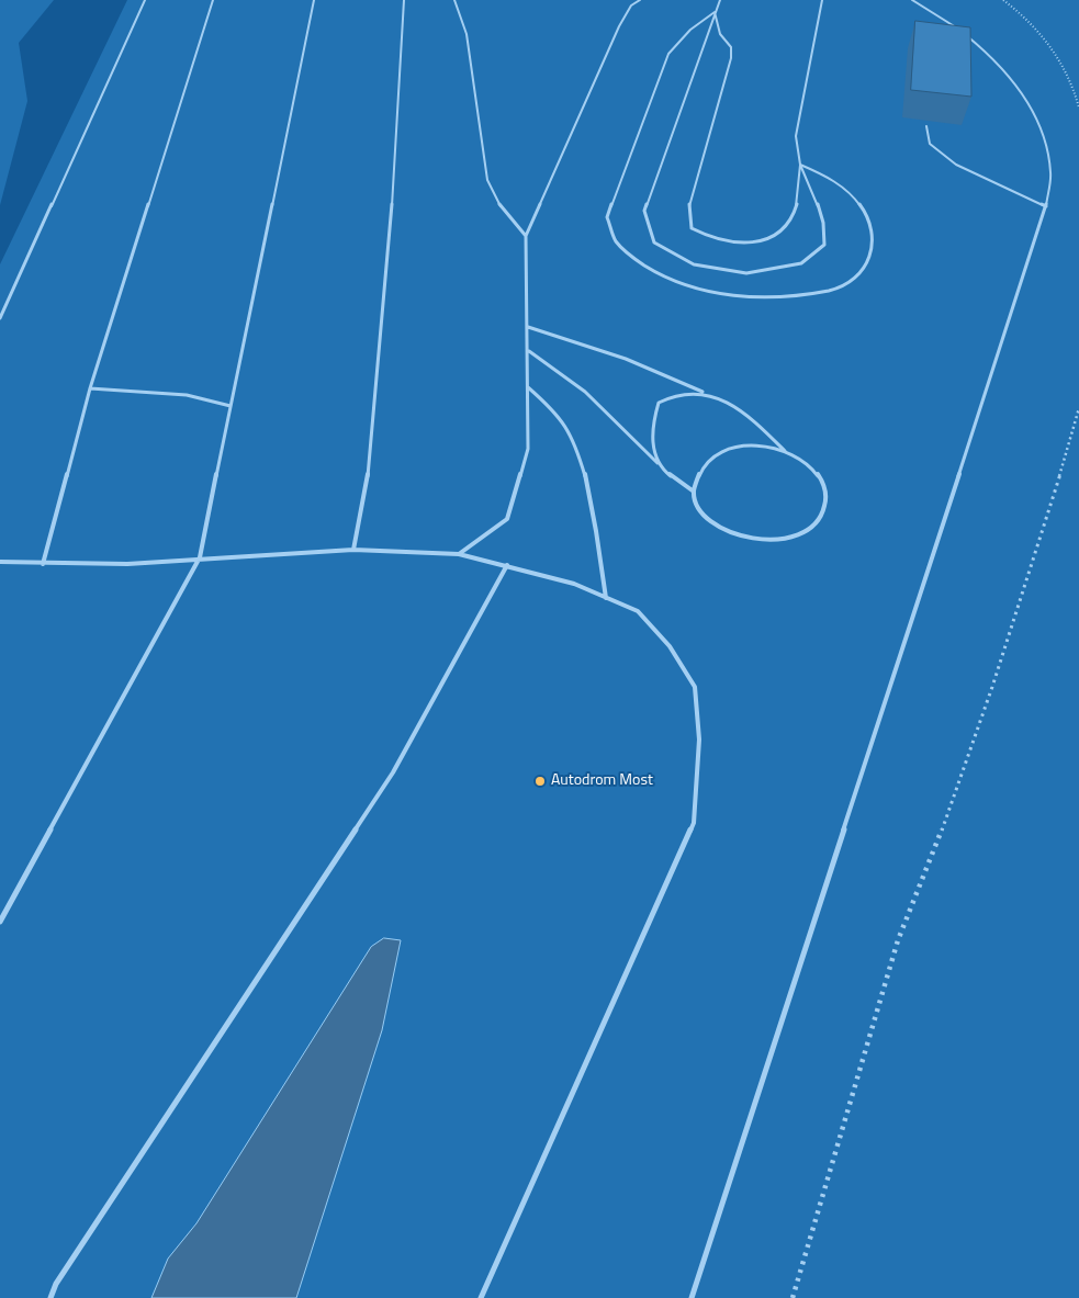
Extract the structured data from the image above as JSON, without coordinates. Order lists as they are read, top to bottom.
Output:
{
  "places": ["Autodrom Most"]
}
